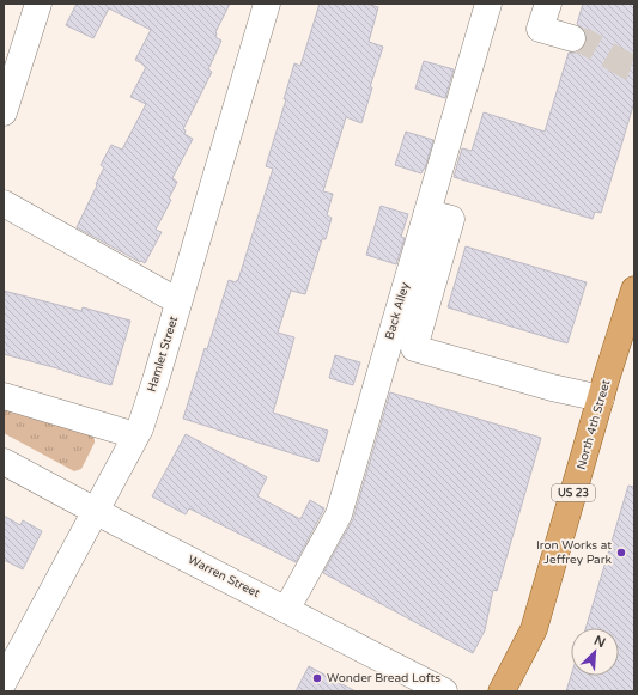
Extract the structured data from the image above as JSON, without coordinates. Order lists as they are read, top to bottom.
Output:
{
  "streets": {
    "main road": ["North 4th Street", "US 23"],
    "street": ["Back Alley", "Hamlet Street", "Warren Street"]
  },
  "crossings": [
    ["Back Alley", "Warren Street"],
    ["Hamlet Street", "Warren Street"]
  ],
  "places": ["Iron Works at Jeffrey Park", "Wonder Bread Lofts"],
  "north": "top right"
}
